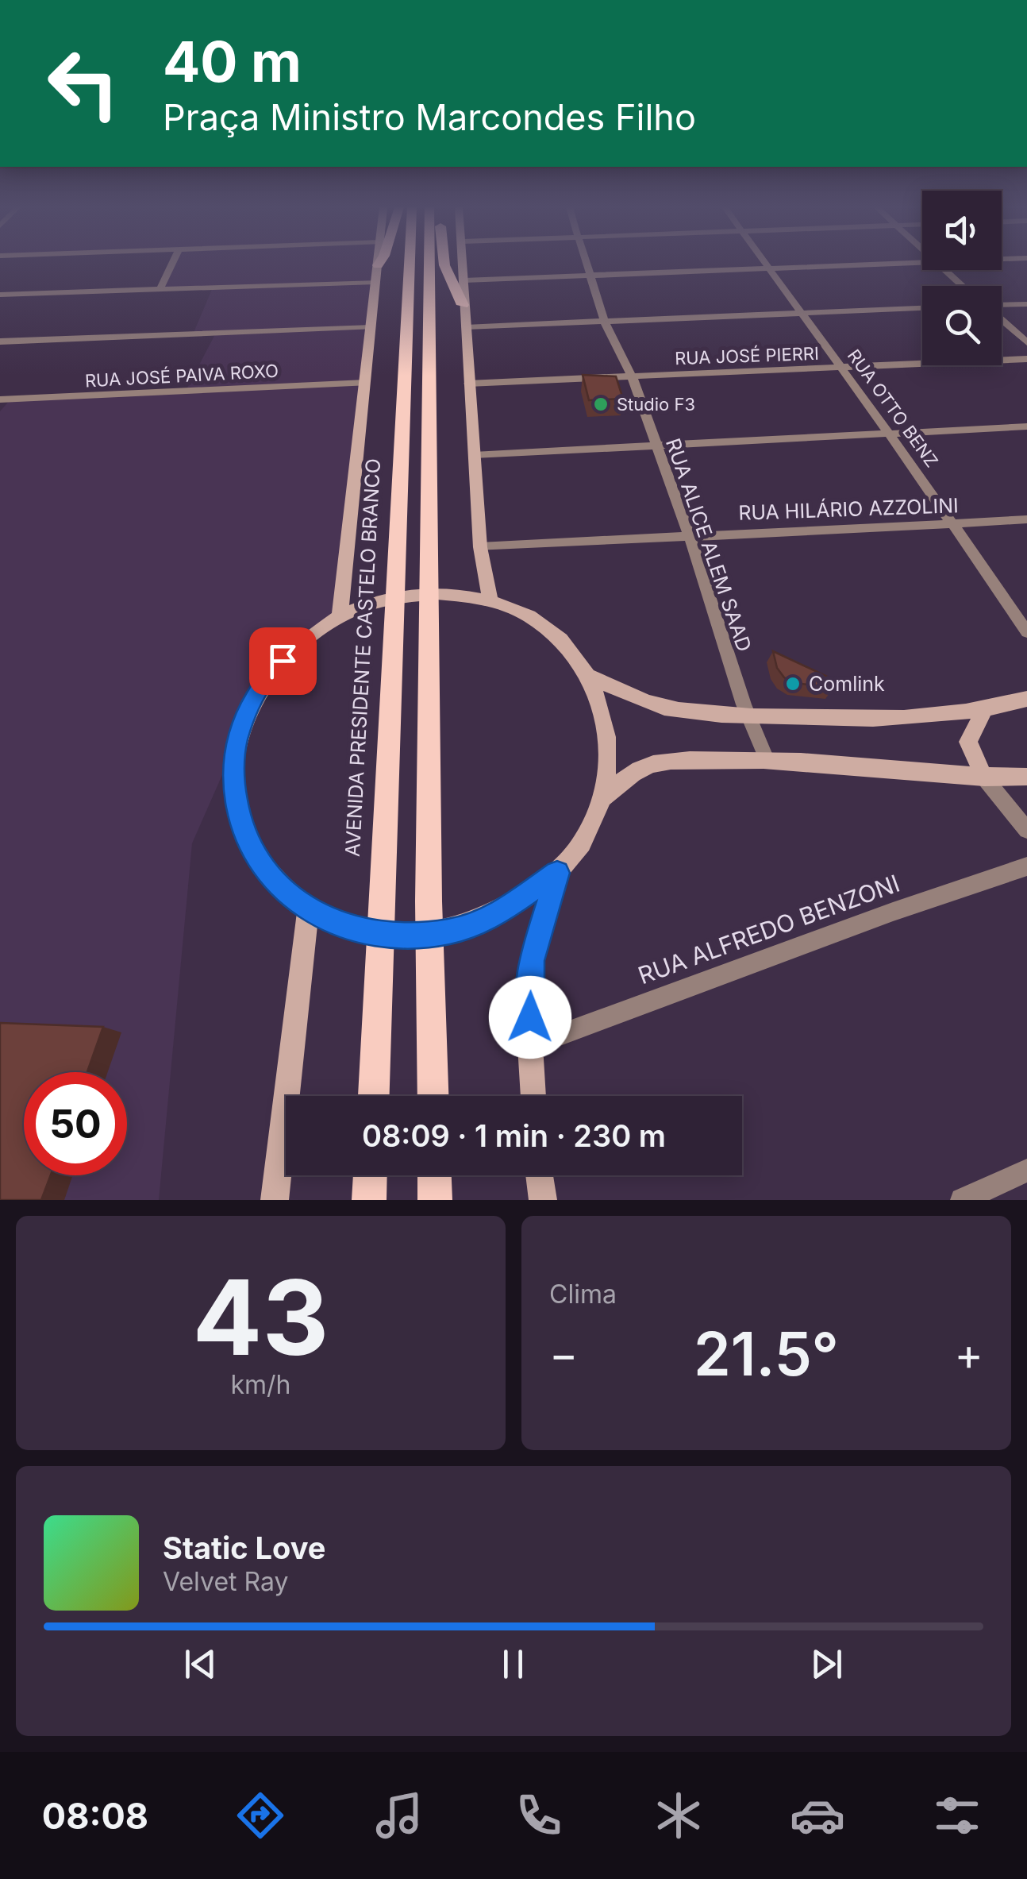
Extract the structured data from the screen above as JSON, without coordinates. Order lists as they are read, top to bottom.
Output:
{
  "streets": {
    "main road": ["AVENIDA PRESIDENTE CASTELO BRANCO"],
    "street": [
      "RUA JOSÉ PIERRI",
      "RUA JOSÉ PAIVA ROXO",
      "RUA OTTO BENZ",
      "RUA HILÁRIO AZZOLINI",
      "RUA ALICE ALEM SAAD",
      "RUA ALFREDO BENZONI"
    ]
  },
  "crossings": [
    ["RUA JOSÉ PIERRI", "RUA OTTO BENZ"],
    ["RUA JOSÉ PIERRI", "RUA ALICE ALEM SAAD"],
    ["RUA JOSÉ PAIVA ROXO", "AVENIDA PRESIDENTE CASTELO BRANCO"],
    ["RUA OTTO BENZ", "RUA HILÁRIO AZZOLINI"],
    ["RUA HILÁRIO AZZOLINI", "RUA ALICE ALEM SAAD"]
  ],
  "places": ["Studio F3", "Comlink"],
  "page": {
    "turn": ["40 m", "Praça Ministro Marcondes Filho"],
    "limit": "50",
    "trip": "08:09 · 1 min · 230 m",
    "tile": [
      ["43", "km/h"],
      "Clima"
    ],
    "heat": ["−", "21.5°", "+"],
    "song": ["Static Love", "Velvet Ray"],
    "tabs": "08:08"
  }
}
